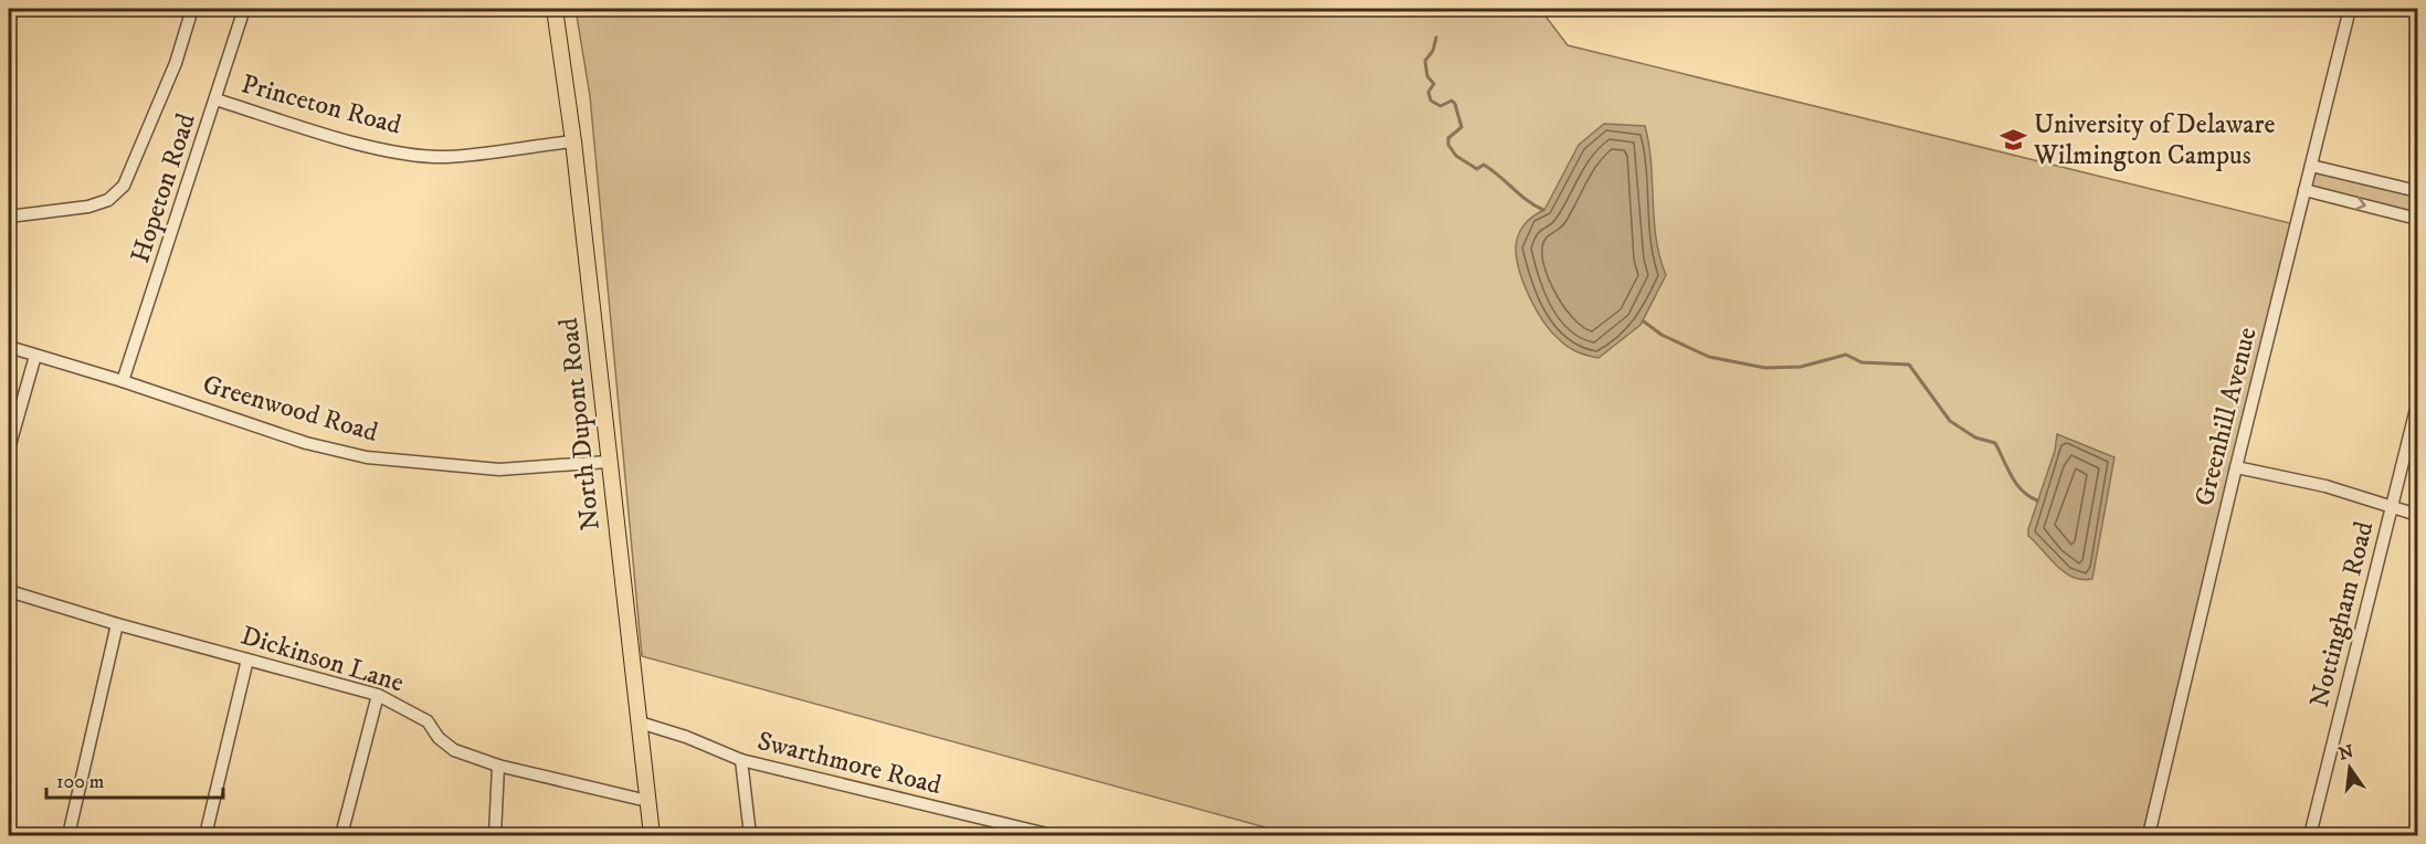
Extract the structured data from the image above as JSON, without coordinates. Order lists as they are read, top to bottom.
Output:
{
  "streets": {
    "main road": ["North Dupont Road"],
    "street": [
      "Princeton Road",
      "Hopeton Road",
      "Greenwood Road",
      "Greenhill Avenue",
      "Nottingham Road",
      "Dickinson Lane",
      "Swarthmore Road"
    ]
  },
  "crossings": [
    ["Princeton Road", "Hopeton Road"],
    ["Princeton Road", "North Dupont Road"],
    ["Hopeton Road", "Greenwood Road"],
    ["Greenwood Road", "North Dupont Road"],
    ["North Dupont Road", "Dickinson Lane"],
    ["North Dupont Road", "Swarthmore Road"]
  ],
  "places": {
    "school or university": ["University of Delaware Wilmington Campus"]
  },
  "scale_bar": "100 m",
  "north": "top"
}
